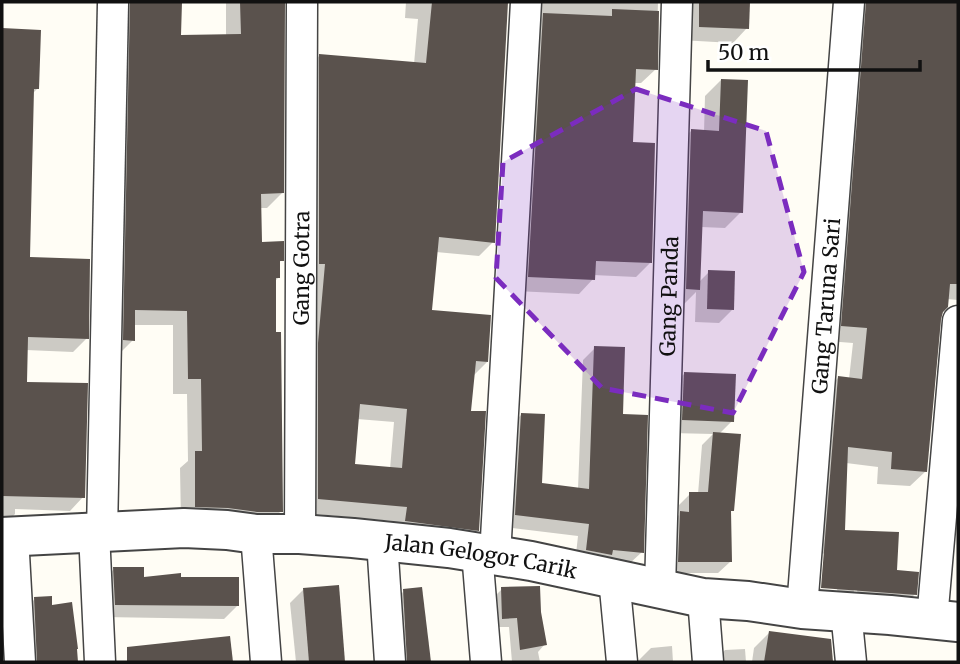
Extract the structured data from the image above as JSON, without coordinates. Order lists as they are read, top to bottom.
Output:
{
  "streets": {
    "street": [
      "Gang Gotra",
      "Gang Panda",
      "Gang Taruna Sari",
      "Jalan Gelogor Carik"
    ]
  },
  "crossings": [
    ["Gang Gotra", "Jalan Gelogor Carik"],
    ["Gang Panda", "Jalan Gelogor Carik"],
    ["Gang Taruna Sari", "Jalan Gelogor Carik"]
  ],
  "scale_bar": "50 m"
}
